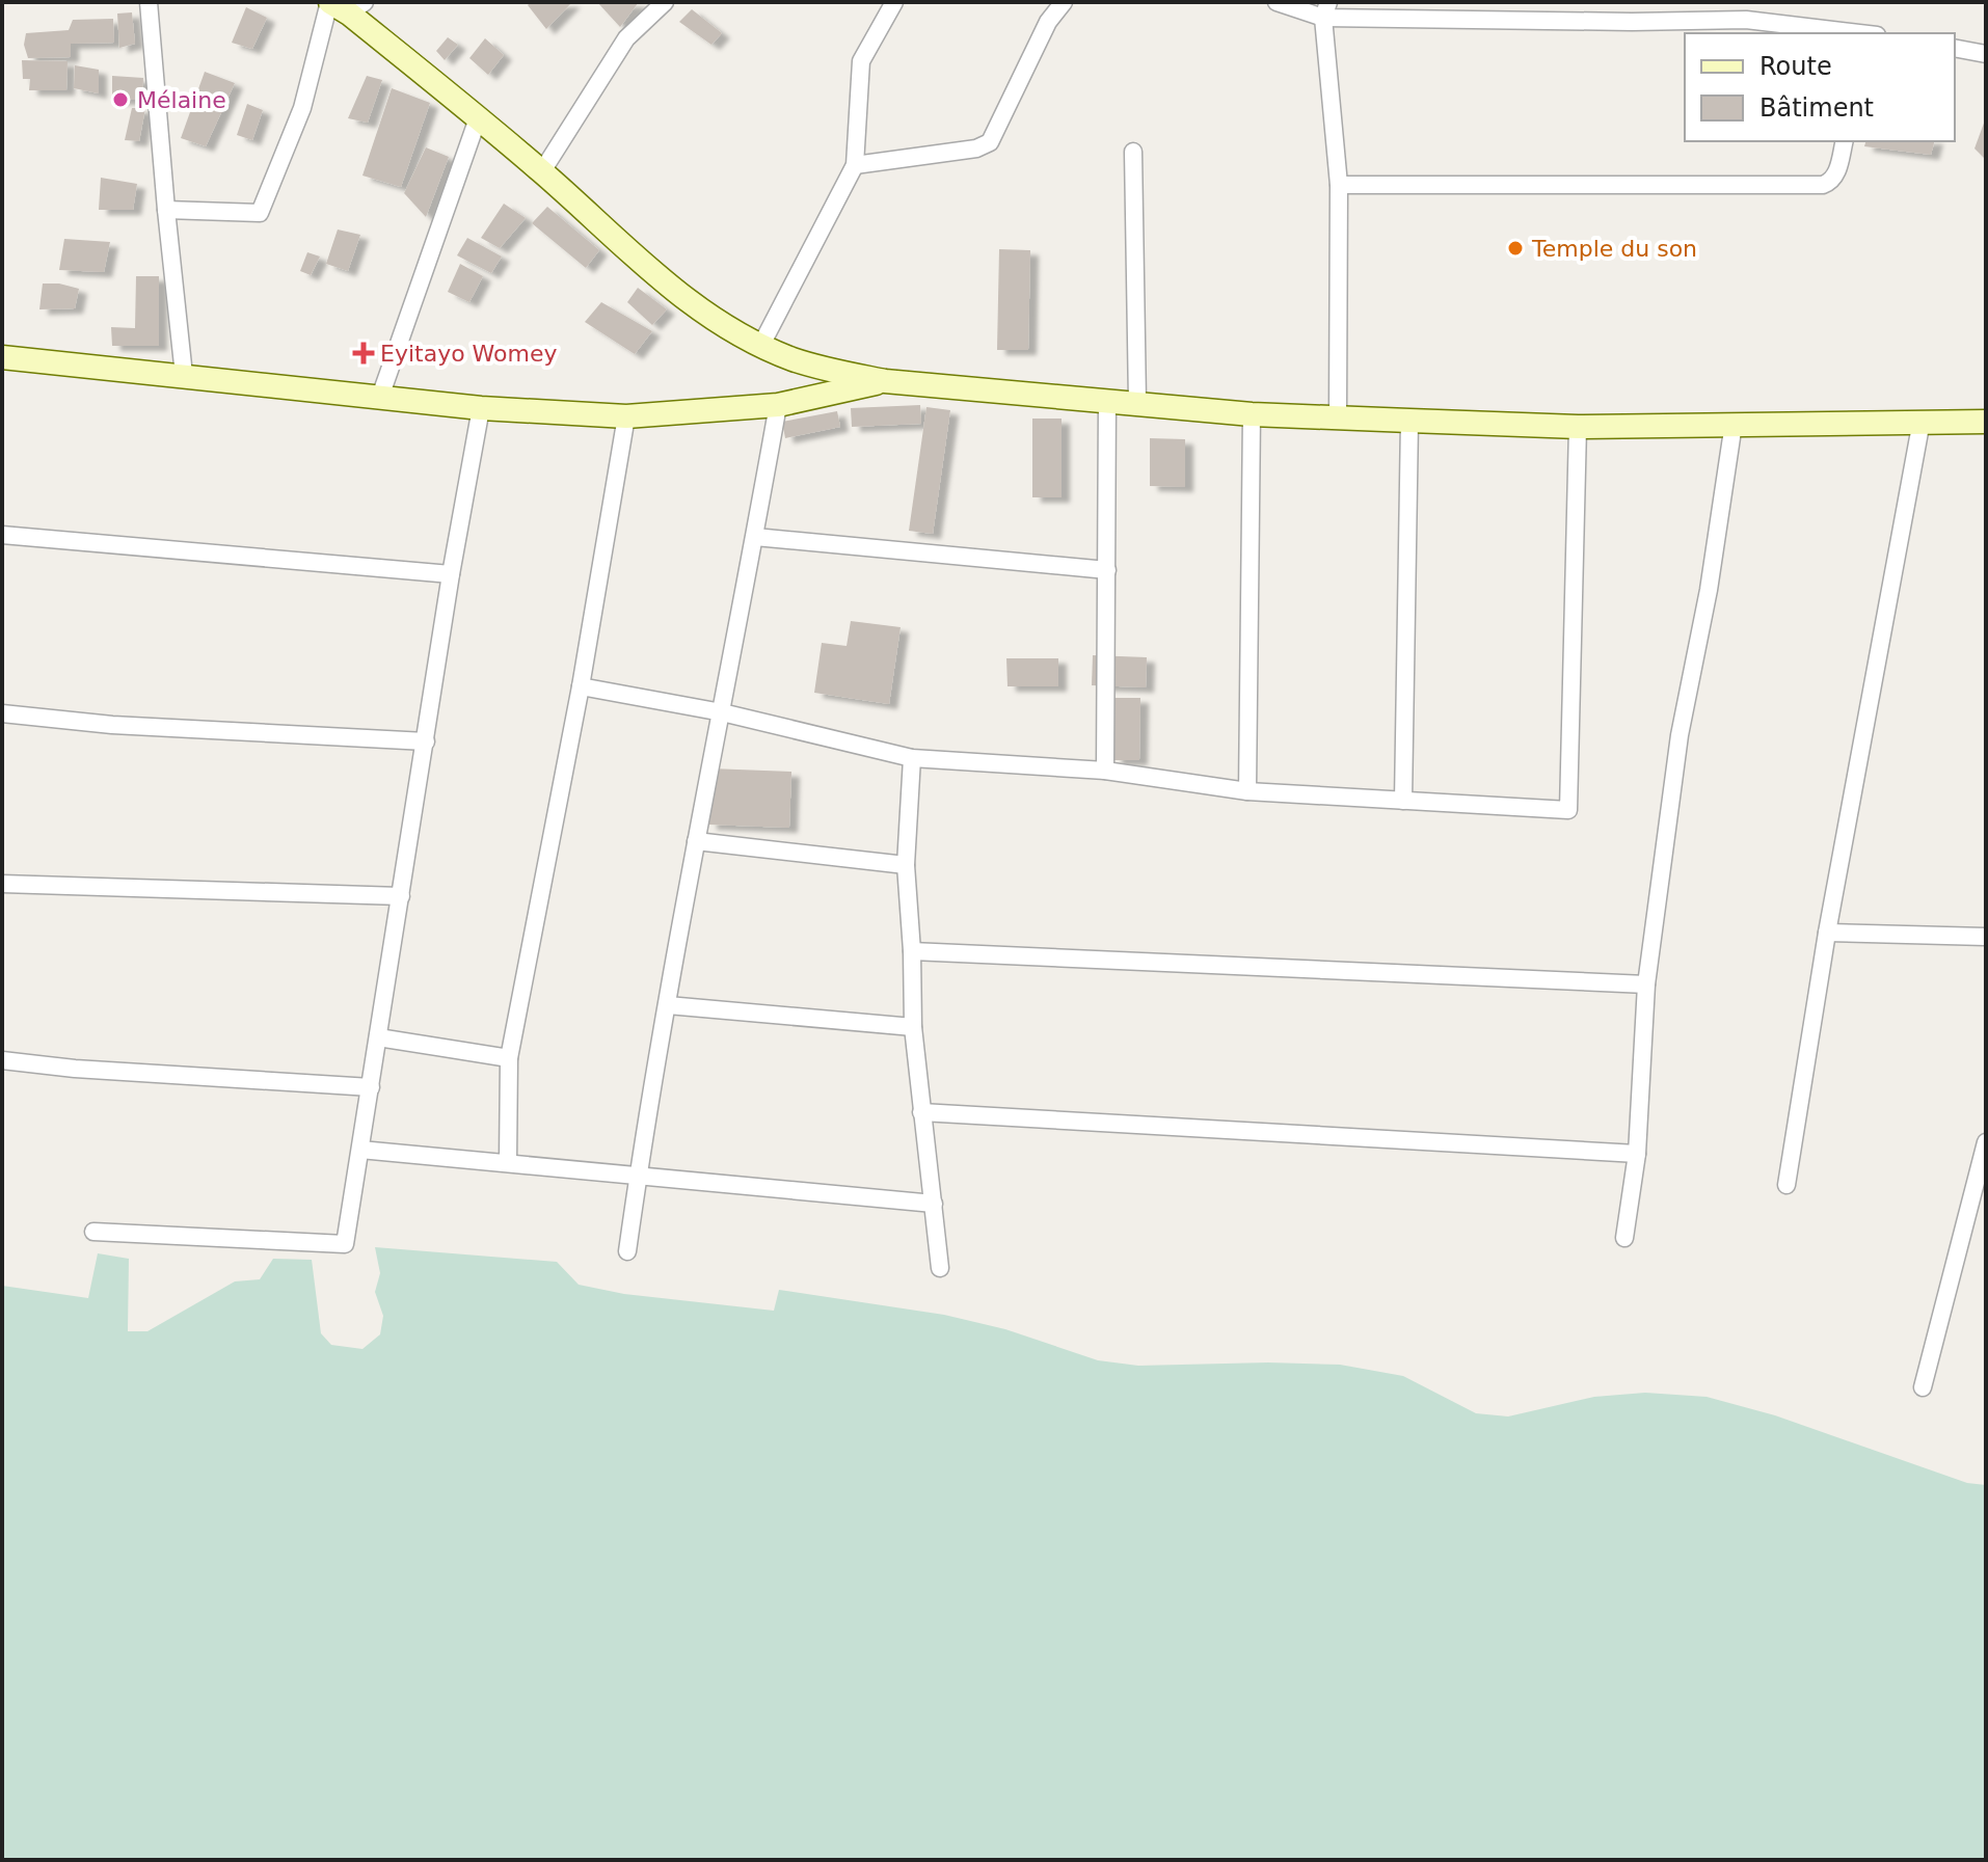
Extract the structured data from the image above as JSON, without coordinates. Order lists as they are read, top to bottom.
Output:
{
  "places": {
    "other": ["Mélaine", "Temple du son"],
    "health": ["Eyitayo Womey"]
  },
  "legend": ["Route", "Bâtiment"]
}
